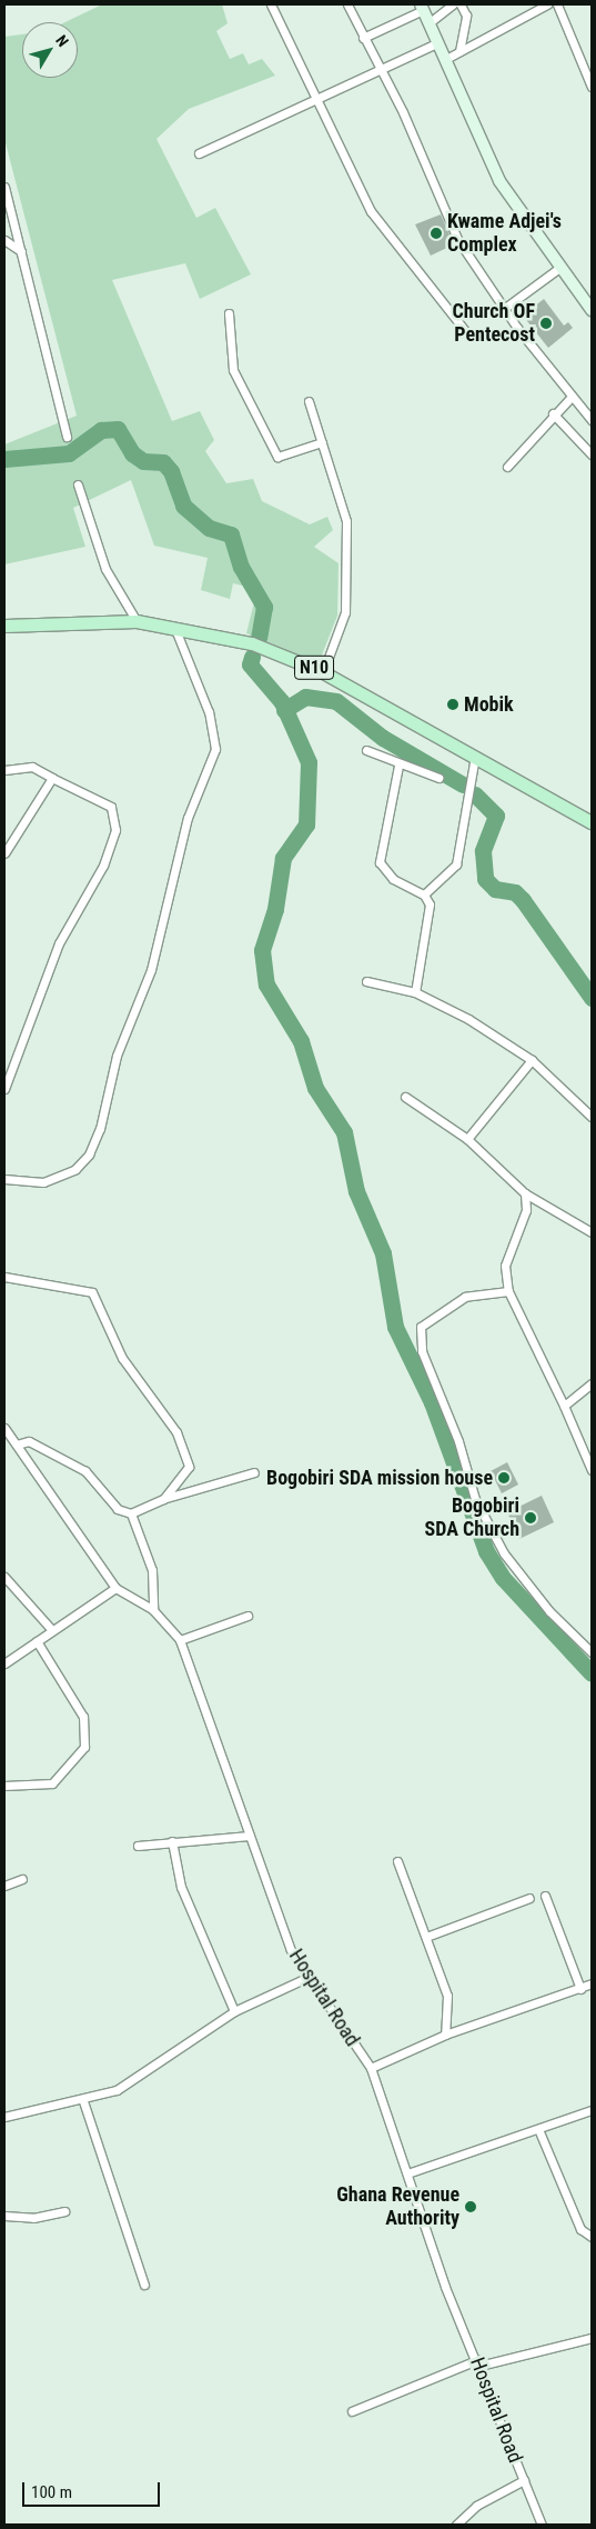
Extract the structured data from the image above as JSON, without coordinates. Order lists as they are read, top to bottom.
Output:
{
  "streets": {
    "main road": ["N10"],
    "street": ["Hospital Road"]
  },
  "places": [
    "Kwame Adjei's Complex",
    "Church OF Pentecost",
    "Mobik",
    "Bogobiri SDA mission house",
    "Bogobiri SDA Church",
    "Ghana Revenue Authority"
  ],
  "scale_bar": "100 m",
  "north": "top right"
}
